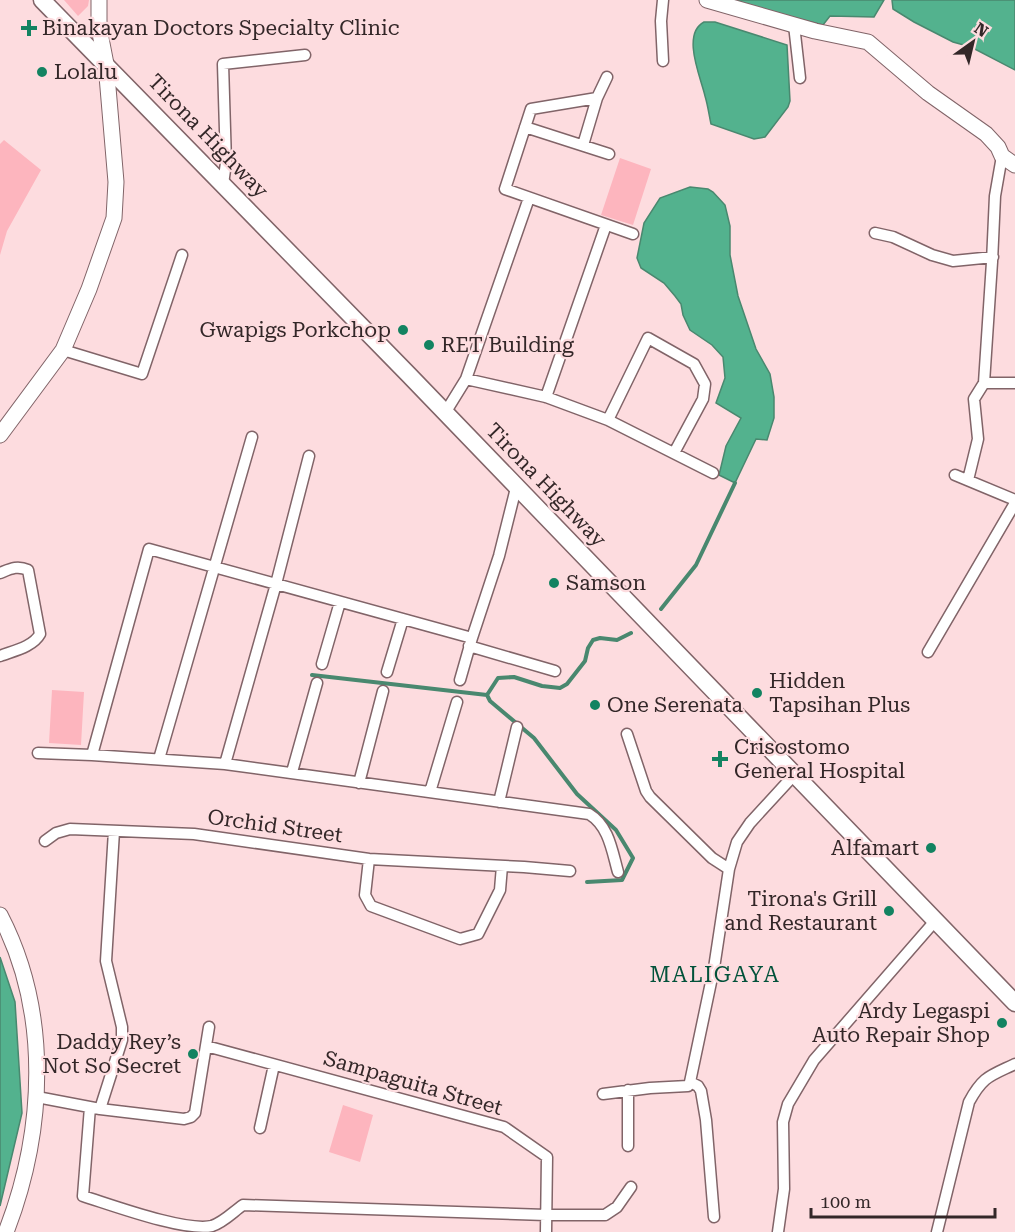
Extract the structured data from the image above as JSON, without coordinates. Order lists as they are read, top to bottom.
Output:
{
  "streets": {
    "main road": ["Tirona Highway"],
    "street": ["Orchid Street", "Sampaguita Street"]
  },
  "districts": ["MALIGAYA"],
  "places": {
    "health": ["Binakayan Doctors Specialty Clinic", "Crisostomo General Hospital"],
    "other": [
      "Lolalu",
      "Gwapigs Porkchop",
      "RET Building",
      "Samson",
      "Hidden Tapsihan Plus",
      "One Serenata",
      "Alfamart",
      "Tirona's Grill and Restaurant",
      "Ardy Legaspi Auto Repair Shop",
      "Daddy Rey’s Not So Secret"
    ]
  },
  "scale_bar": "100 m",
  "north": "top right"
}
